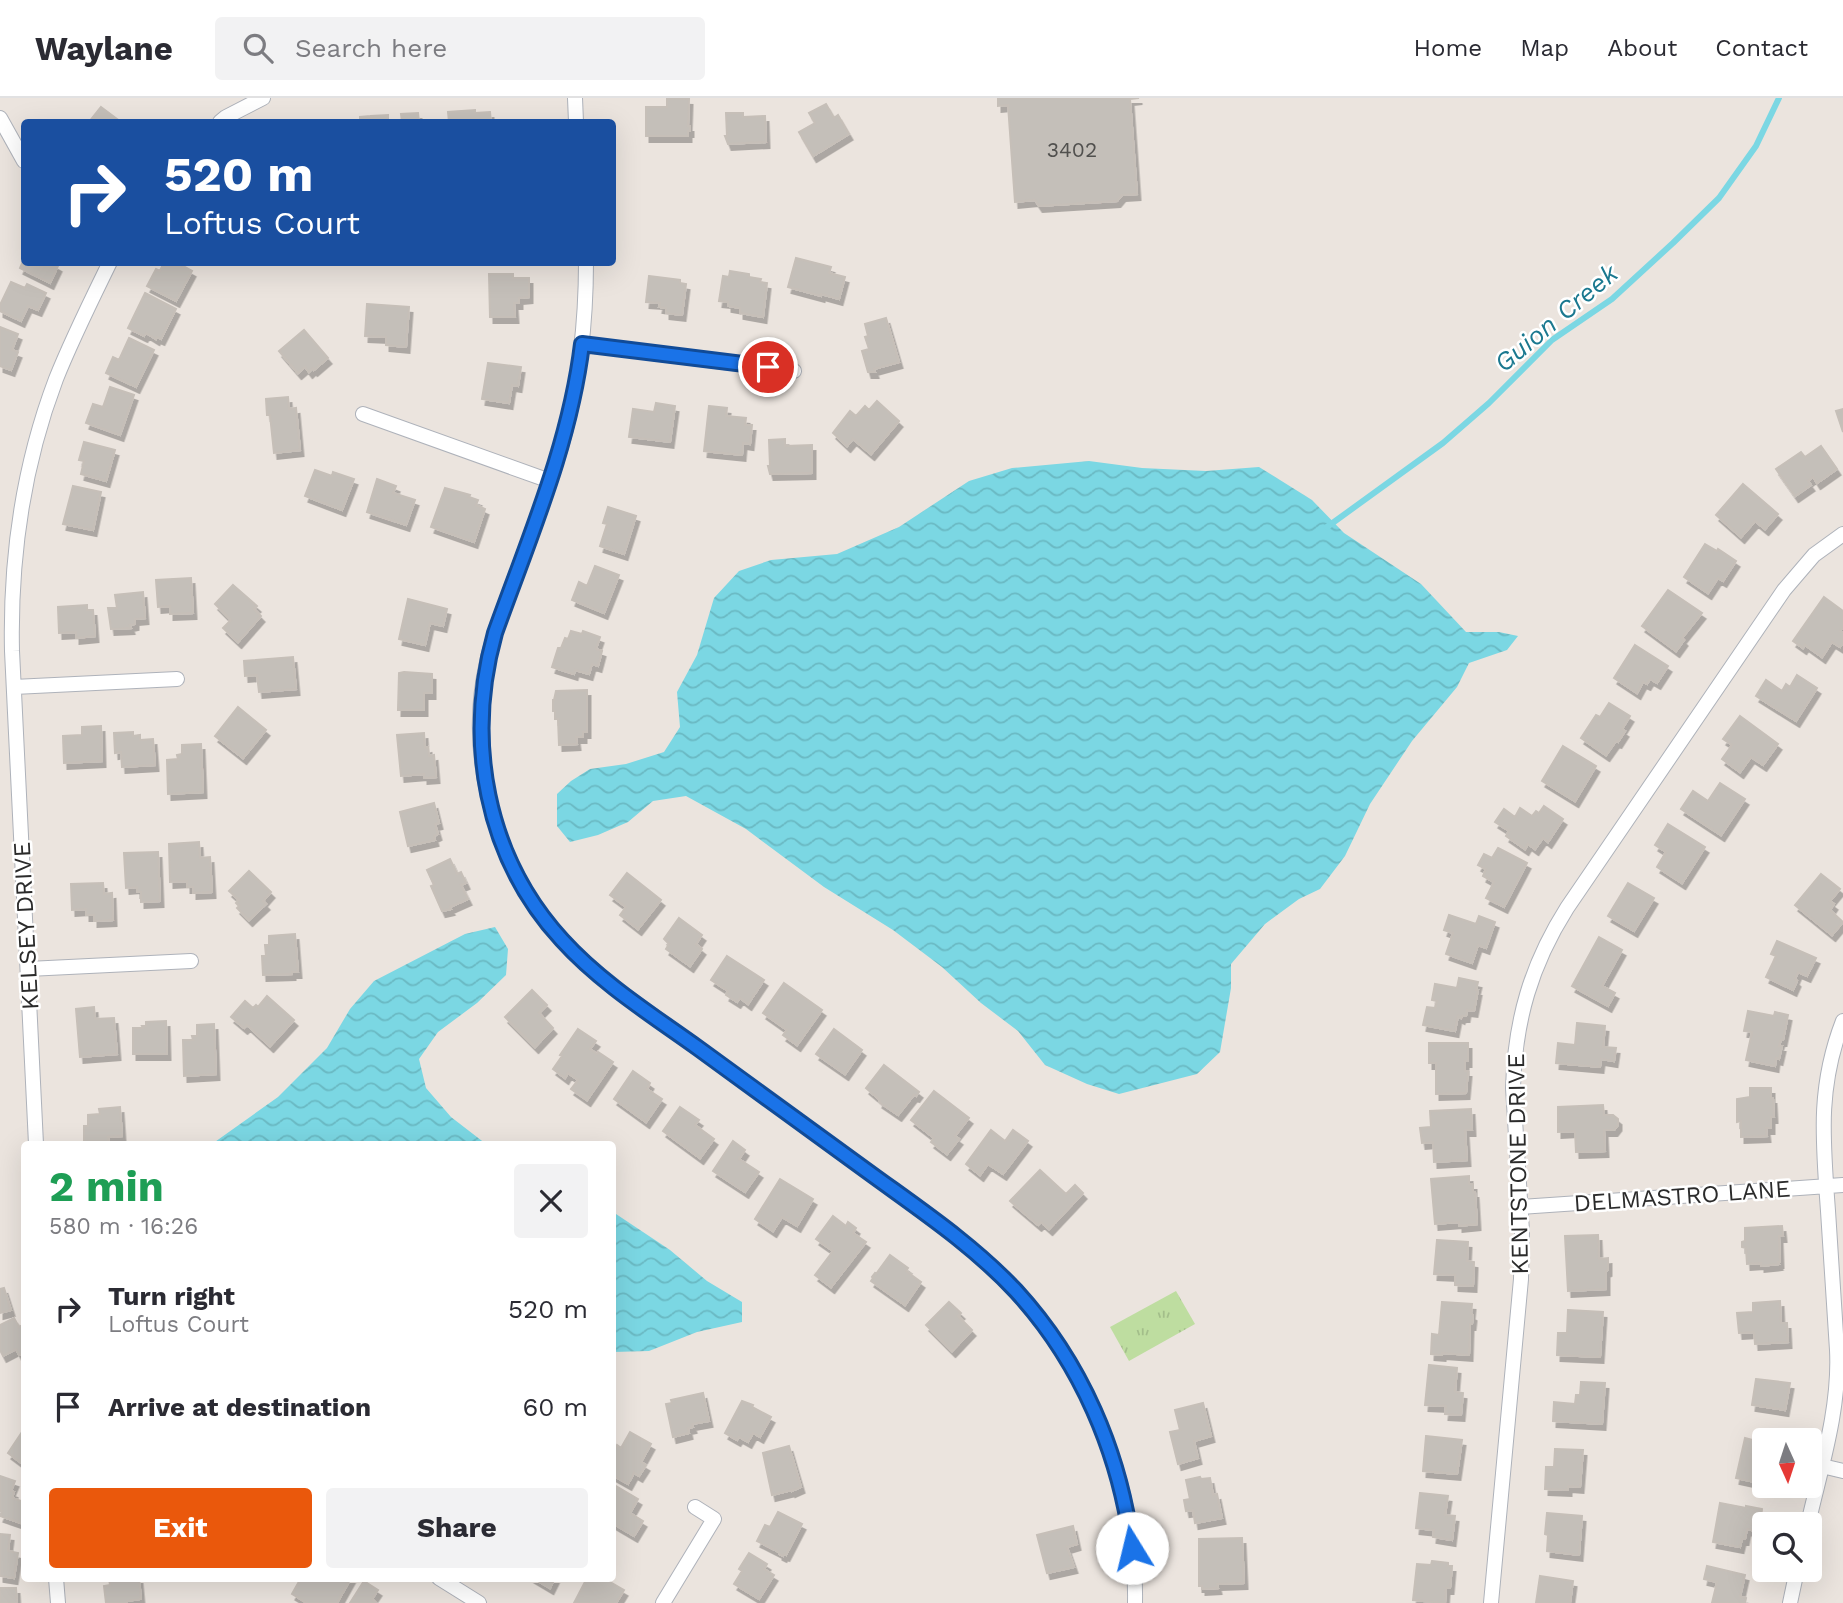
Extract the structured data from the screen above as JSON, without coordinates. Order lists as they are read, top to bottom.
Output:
{
  "streets": {
    "street": ["KELSEY DRIVE", "KENTSTONE DRIVE", "DELMASTRO LANE"]
  },
  "crossings": [
    ["KENTSTONE DRIVE", "DELMASTRO LANE"]
  ],
  "water": ["Guion Creek"],
  "house_numbers": ["3402"],
  "north": "bottom",
  "page": {
    "header": "Waylane",
    "search": "Search here",
    "nav": [
      "Home",
      "Map",
      "About",
      "Contact"
    ],
    "turn": ["520 m", "Loftus Court"],
    "heading": ["2 min", "580 m · 16:26"],
    "list": [
      {
        "name": "Turn right",
        "note": "Loftus Court",
        "value": "520 m"
      },
      {
        "name": "Arrive at destination",
        "value": "60 m"
      }
    ],
    "buttons": ["Exit", "Share"]
  }
}
